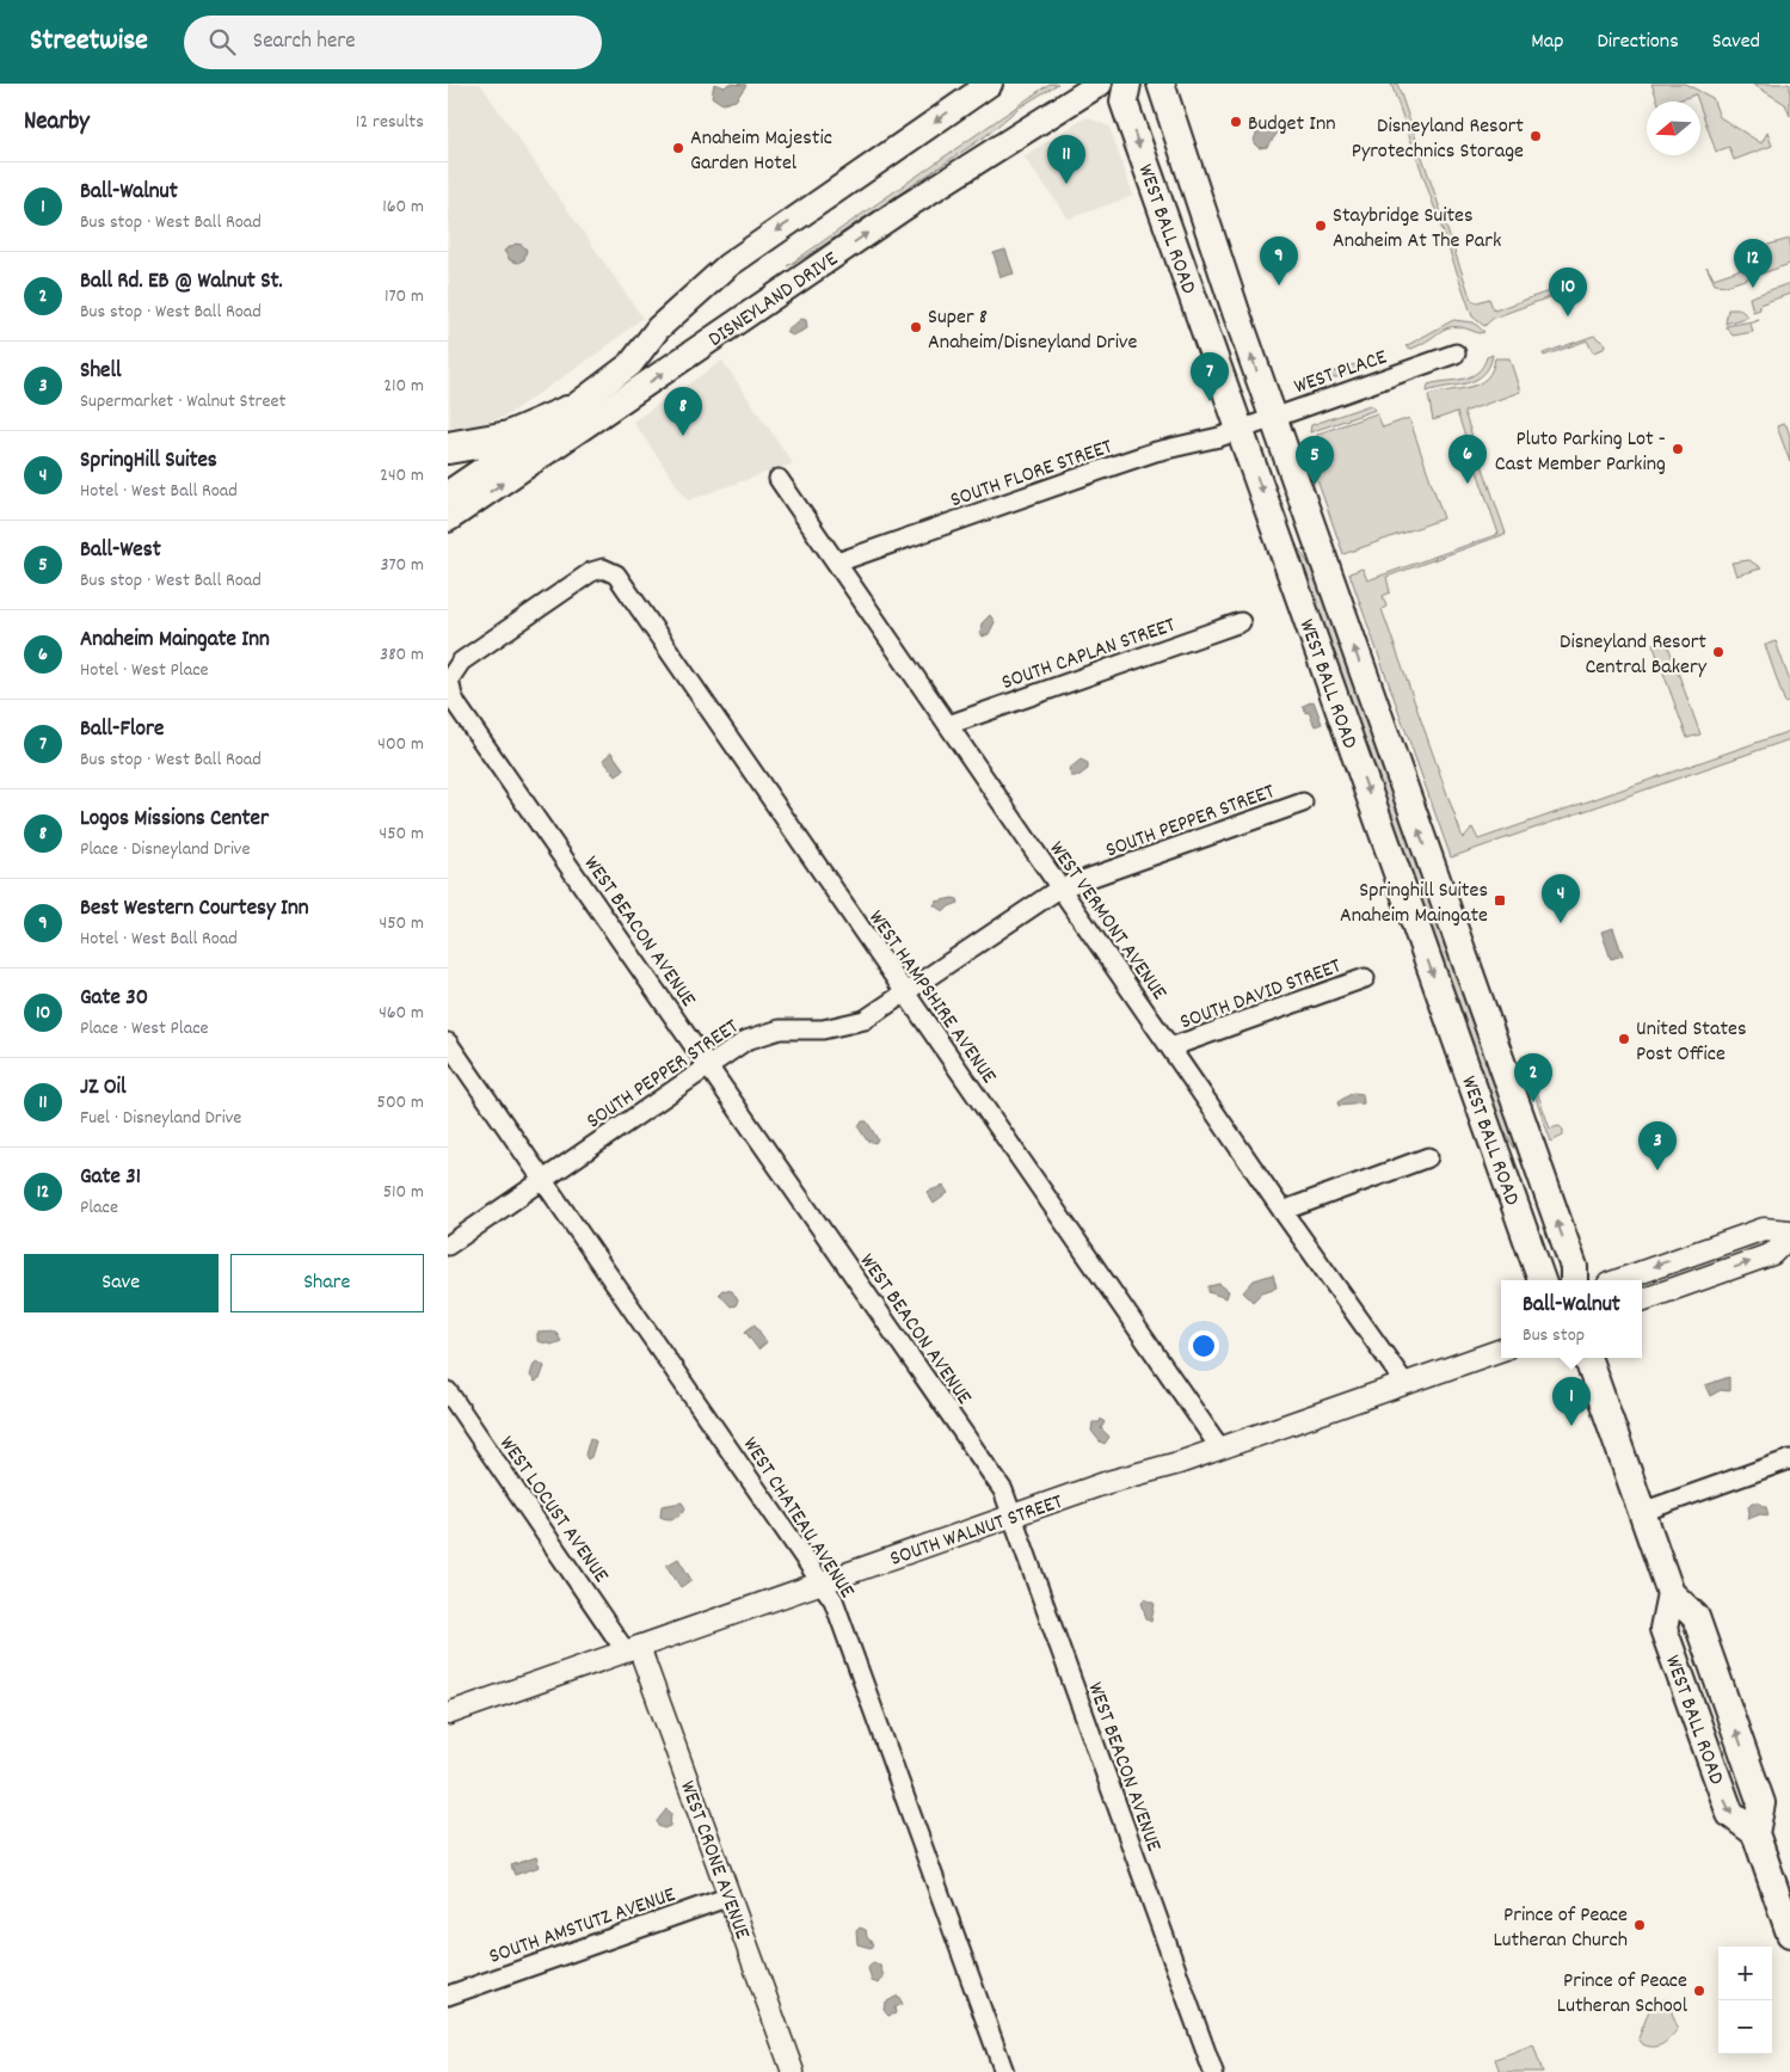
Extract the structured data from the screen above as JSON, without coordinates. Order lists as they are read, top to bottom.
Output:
{
  "streets": {
    "main road": ["WEST BALL ROAD", "DISNEYLAND DRIVE"],
    "street": [
      "WEST PLACE",
      "SOUTH FLORE STREET",
      "SOUTH CAPLAN STREET",
      "SOUTH PEPPER STREET",
      "WEST VERMONT AVENUE",
      "WEST BEACON AVENUE",
      "SOUTH DAVID STREET",
      "WEST HAMPSHIRE AVENUE",
      "WEST LOCUST AVENUE",
      "WEST CHATEAU AVENUE",
      "SOUTH WALNUT STREET",
      "WEST CRONE AVENUE",
      "SOUTH AMSTUTZ AVENUE"
    ]
  },
  "crossings": [
    ["WEST BALL ROAD", "WEST PLACE"],
    ["WEST BALL ROAD", "SOUTH FLORE STREET"],
    ["WEST PLACE", "SOUTH FLORE STREET"],
    ["SOUTH FLORE STREET", "WEST VERMONT AVENUE"],
    ["SOUTH CAPLAN STREET", "WEST VERMONT AVENUE"],
    ["SOUTH PEPPER STREET", "WEST VERMONT AVENUE"],
    ["SOUTH PEPPER STREET", "WEST BEACON AVENUE"],
    ["SOUTH PEPPER STREET", "WEST HAMPSHIRE AVENUE"],
    ["SOUTH PEPPER STREET", "WEST CHATEAU AVENUE"],
    ["WEST VERMONT AVENUE", "SOUTH DAVID STREET"],
    ["WEST VERMONT AVENUE", "SOUTH WALNUT STREET"],
    ["WEST BEACON AVENUE", "WEST HAMPSHIRE AVENUE"],
    ["WEST BEACON AVENUE", "SOUTH WALNUT STREET"],
    ["WEST HAMPSHIRE AVENUE", "SOUTH WALNUT STREET"],
    ["WEST LOCUST AVENUE", "SOUTH WALNUT STREET"],
    ["WEST LOCUST AVENUE", "WEST CRONE AVENUE"],
    ["WEST CHATEAU AVENUE", "SOUTH WALNUT STREET"],
    ["SOUTH WALNUT STREET", "WEST CRONE AVENUE"],
    ["WEST CRONE AVENUE", "SOUTH AMSTUTZ AVENUE"]
  ],
  "places": {
    "other": [
      "Budget Inn",
      "Disneyland Resort Pyrotechnics Storage",
      "Anaheim Majestic Garden Hotel",
      "Staybridge Suites Anaheim At The Park",
      "Super 8 Anaheim/Disneyland Drive",
      "Pluto Parking Lot - Cast Member Parking",
      "Disneyland Resort Central Bakery",
      "United States Post Office",
      "Prince of Peace Lutheran Church",
      "Prince of Peace Lutheran School"
    ],
    "transit": ["Springhill Suites Anaheim Maingate"]
  },
  "north": "left",
  "page": {
    "header": "Streetwise",
    "search": "Search here",
    "nav": ["Map", "Directions", "Saved"],
    "heading": ["Nearby", "12 results"],
    "pins": [
      "11",
      "9",
      "12",
      "10",
      "7",
      "8",
      "6",
      "5",
      "4",
      "2",
      "3",
      "1"
    ],
    "list": [
      {
        "mark": "1",
        "name": "Ball-Walnut",
        "note": "Bus stop · West Ball Road",
        "value": "160 m"
      },
      {
        "mark": "2",
        "name": "Ball Rd. EB @ Walnut St.",
        "note": "Bus stop · West Ball Road",
        "value": "170 m"
      },
      {
        "mark": "3",
        "name": "Shell",
        "note": "Supermarket · Walnut Street",
        "value": "210 m"
      },
      {
        "mark": "4",
        "name": "SpringHill Suites",
        "note": "Hotel · West Ball Road",
        "value": "240 m"
      },
      {
        "mark": "5",
        "name": "Ball-West",
        "note": "Bus stop · West Ball Road",
        "value": "370 m"
      },
      {
        "mark": "6",
        "name": "Anaheim Maingate Inn",
        "note": "Hotel · West Place",
        "value": "380 m"
      },
      {
        "mark": "7",
        "name": "Ball-Flore",
        "note": "Bus stop · West Ball Road",
        "value": "400 m"
      },
      {
        "mark": "8",
        "name": "Logos Missions Center",
        "note": "Place · Disneyland Drive",
        "value": "450 m"
      },
      {
        "mark": "9",
        "name": "Best Western Courtesy Inn",
        "note": "Hotel · West Ball Road",
        "value": "450 m"
      },
      {
        "mark": "10",
        "name": "Gate 30",
        "note": "Place · West Place",
        "value": "460 m"
      },
      {
        "mark": "11",
        "name": "JZ Oil",
        "note": "Fuel · Disneyland Drive",
        "value": "500 m"
      },
      {
        "mark": "12",
        "name": "Gate 31",
        "note": "Place",
        "value": "510 m"
      }
    ],
    "buttons": ["Save", "Share"],
    "popup": ["Ball-Walnut", "Bus stop"],
    "map_buttons": ["+", "−"]
  }
}
